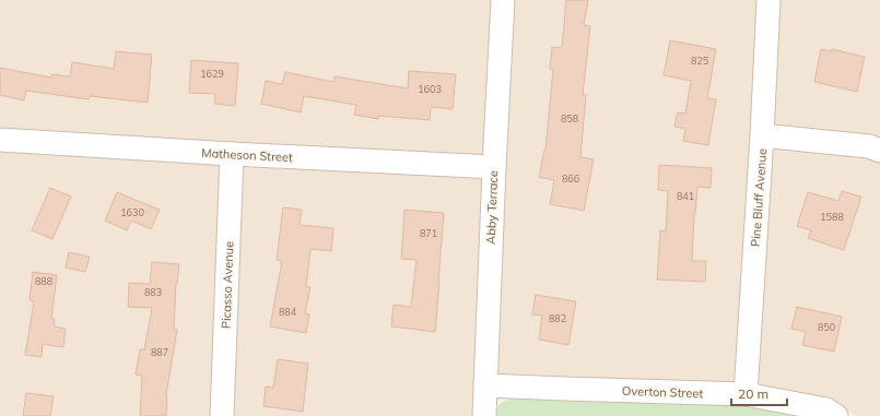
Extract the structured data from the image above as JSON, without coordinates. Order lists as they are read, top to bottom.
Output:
{
  "streets": {
    "street": [
      "Matheson Street",
      "Pine Bluff Avenue",
      "Abby Terrace",
      "Picasso Avenue",
      "Overton Street"
    ]
  },
  "crossings": [
    ["Matheson Street", "Abby Terrace"],
    ["Matheson Street", "Picasso Avenue"],
    ["Pine Bluff Avenue", "Overton Street"],
    ["Abby Terrace", "Overton Street"]
  ],
  "house_numbers": [
    "825",
    "1629",
    "1603",
    "858",
    "866",
    "841",
    "1630",
    "1588",
    "871",
    "888",
    "883",
    "884",
    "882",
    "850",
    "887"
  ],
  "scale_bar": "20 m"
}
